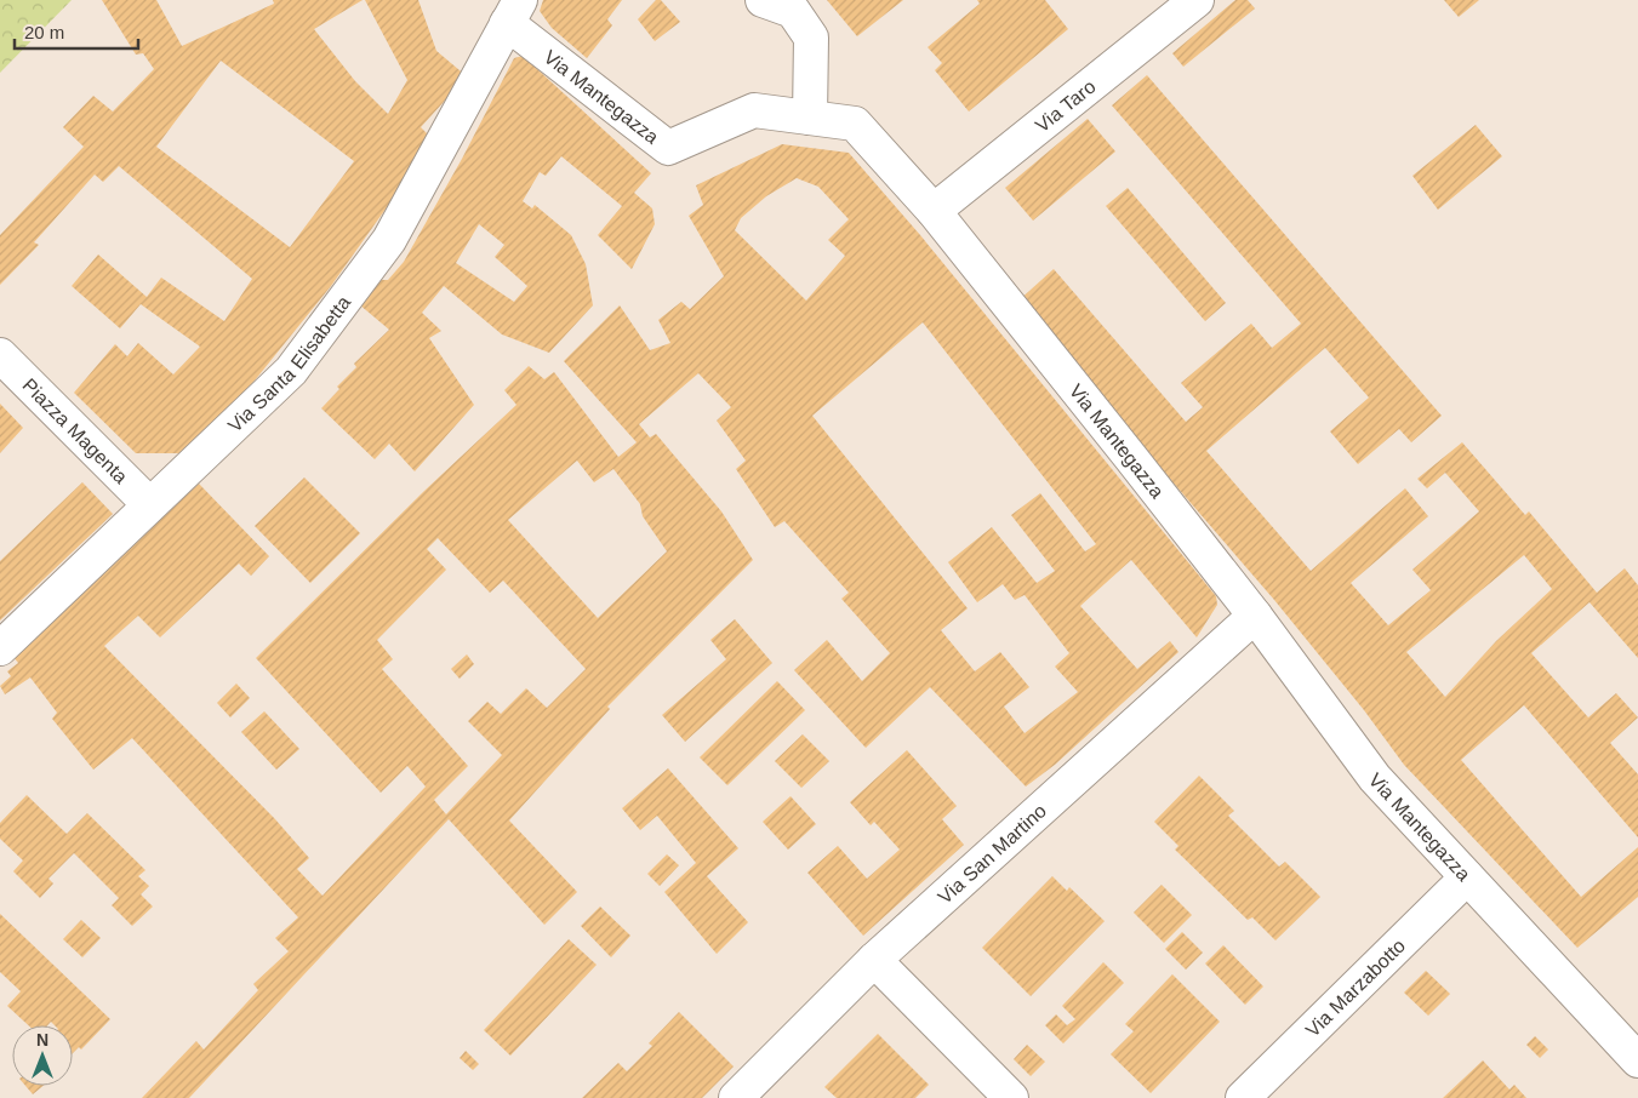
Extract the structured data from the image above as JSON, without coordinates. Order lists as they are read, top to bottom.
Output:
{
  "streets": {
    "street": [
      "Via Mantegazza",
      "Via Taro",
      "Via Santa Elisabetta",
      "Piazza Magenta",
      "Via San Martino",
      "Via Marzabotto"
    ]
  },
  "crossings": [
    ["Via Mantegazza", "Via Taro"],
    ["Via Mantegazza", "Via Santa Elisabetta"],
    ["Via Mantegazza", "Via San Martino"],
    ["Via Mantegazza", "Via Marzabotto"],
    ["Via Santa Elisabetta", "Piazza Magenta"]
  ],
  "scale_bar": "20 m",
  "north": "top"
}
